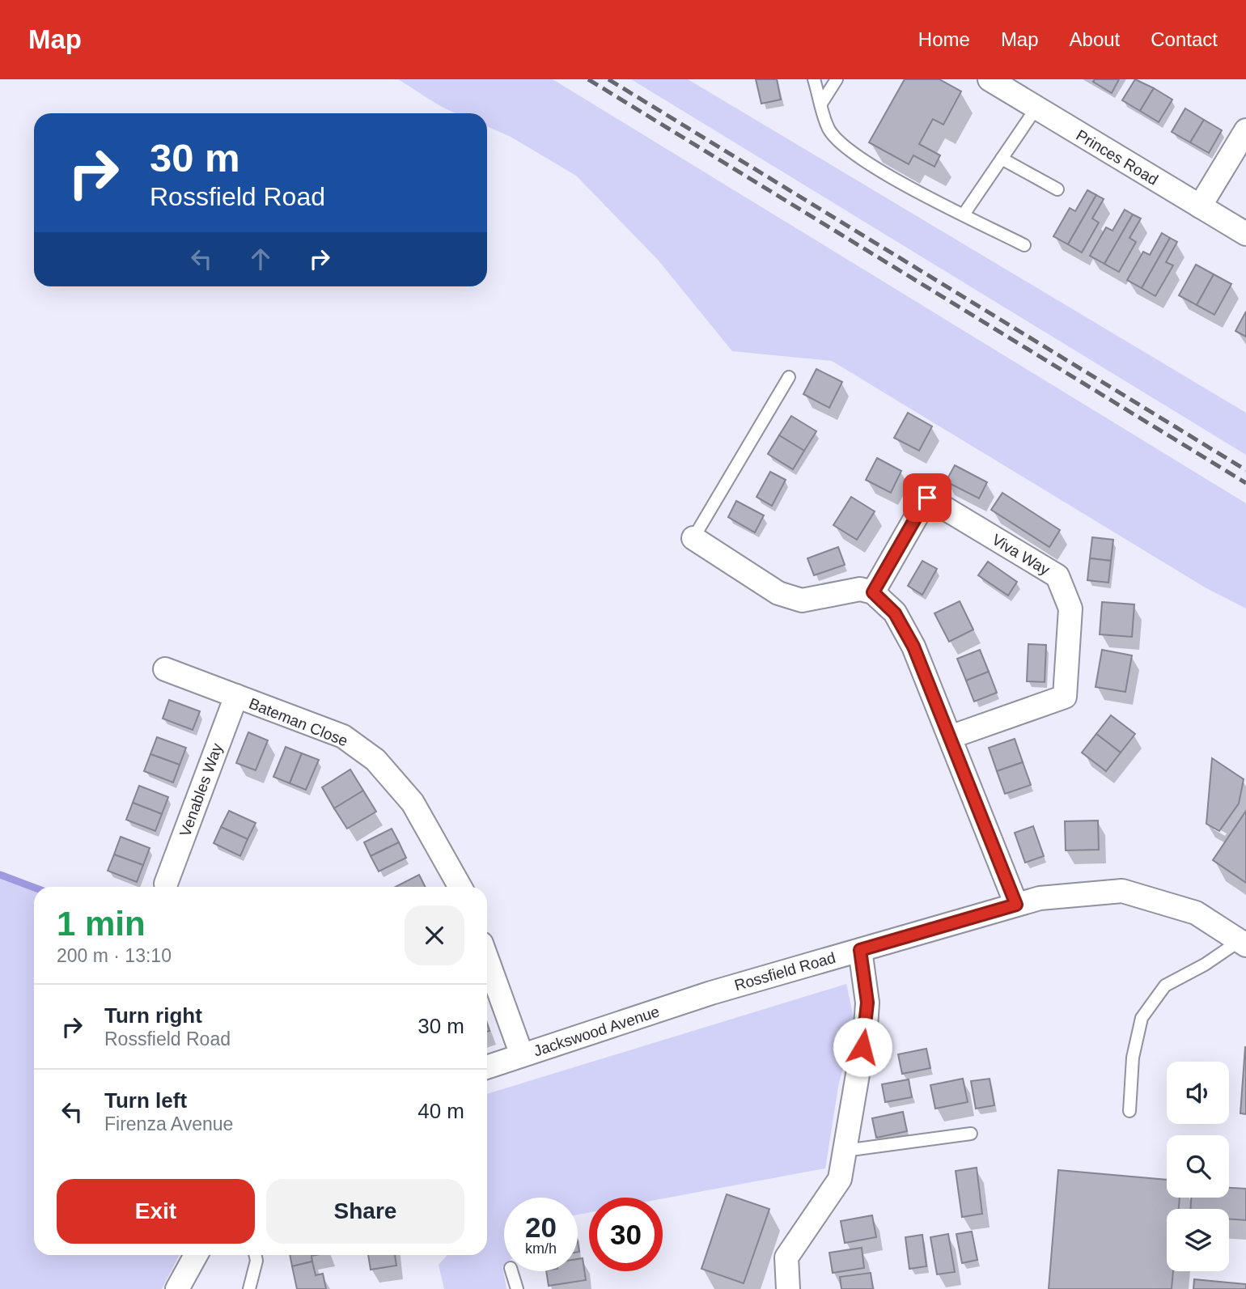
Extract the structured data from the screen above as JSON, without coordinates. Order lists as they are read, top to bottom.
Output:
{
  "streets": {
    "street": [
      "Princes Road",
      "Viva Way",
      "Bateman Close",
      "Venables Way",
      "Rossfield Road",
      "Jackswood Avenue"
    ]
  },
  "crossings": [
    ["Bateman Close", "Venables Way"],
    ["Rossfield Road", "Jackswood Avenue"]
  ],
  "page": {
    "header": "Map",
    "nav": [
      "Home",
      "Map",
      "About",
      "Contact"
    ],
    "turn": ["30 m", "Rossfield Road"],
    "heading": ["1 min", "200 m · 13:10"],
    "list": [
      {
        "name": "Turn right",
        "note": "Rossfield Road",
        "value": "30 m"
      },
      {
        "name": "Turn left",
        "note": "Firenza Avenue",
        "value": "40 m"
      }
    ],
    "buttons": ["Exit", "Share"],
    "speed": "20 km/h",
    "limit": "30"
  }
}
